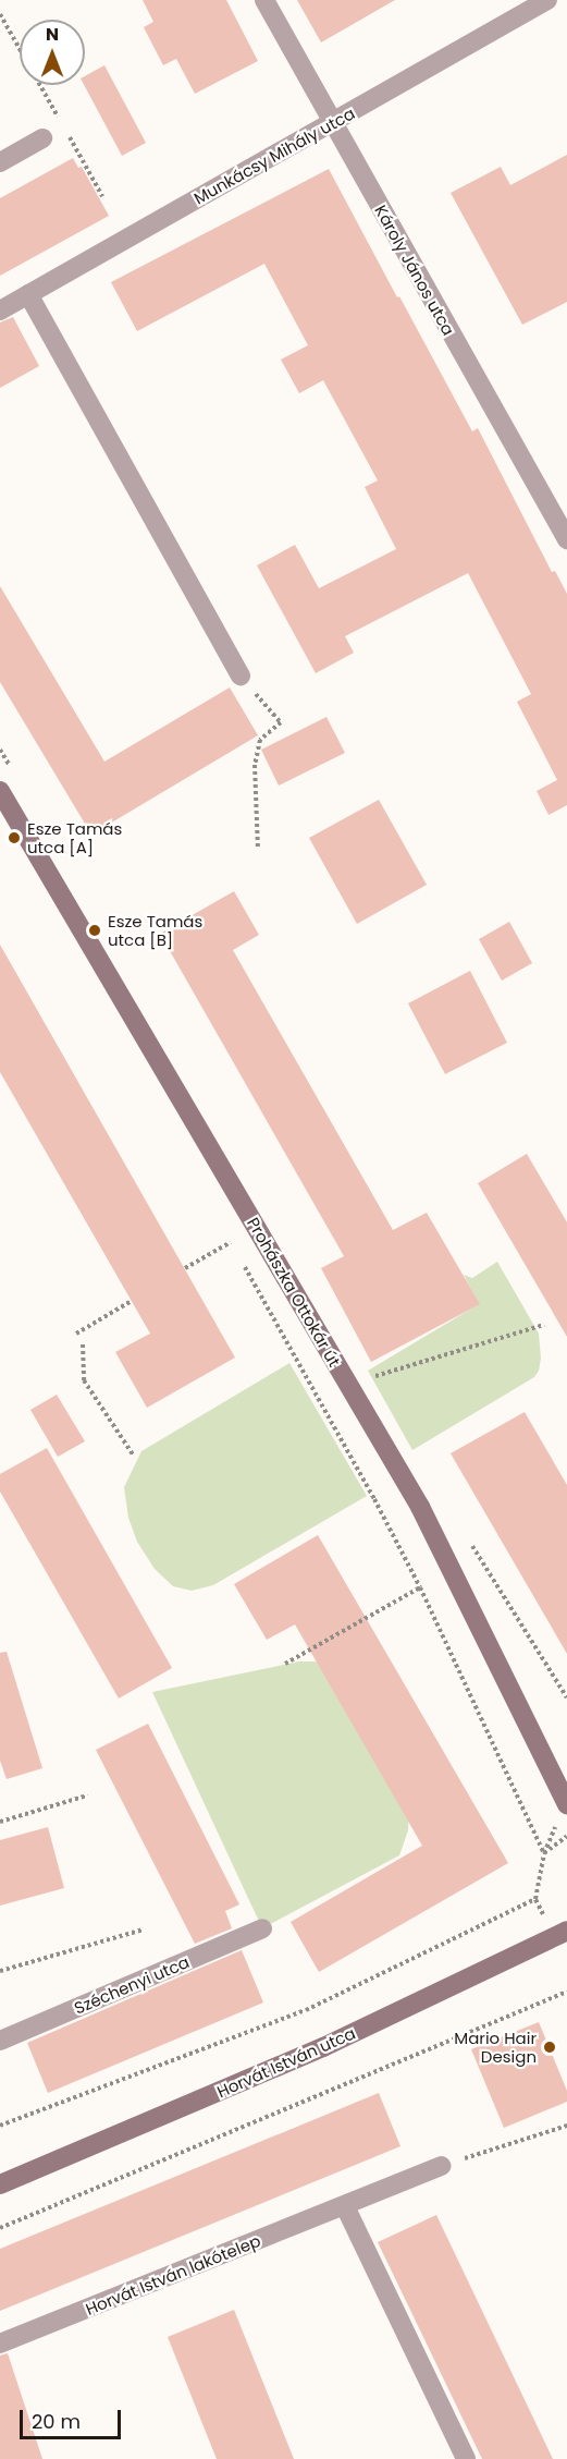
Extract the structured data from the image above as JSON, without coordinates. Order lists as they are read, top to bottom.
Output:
{
  "streets": {
    "street": [
      "Munkácsy Mihály utca",
      "Károly János utca",
      "Prohászka Ottokár út",
      "Széchenyi utca",
      "Horvát István utca",
      "Horvát István lakótelep"
    ]
  },
  "crossings": [
    ["Munkácsy Mihály utca", "Károly János utca"]
  ],
  "places": ["Esze Tamás utca [A]", "Esze Tamás utca [B]", "Mario Hair Design"],
  "scale_bar": "20 m",
  "north": "top"
}
